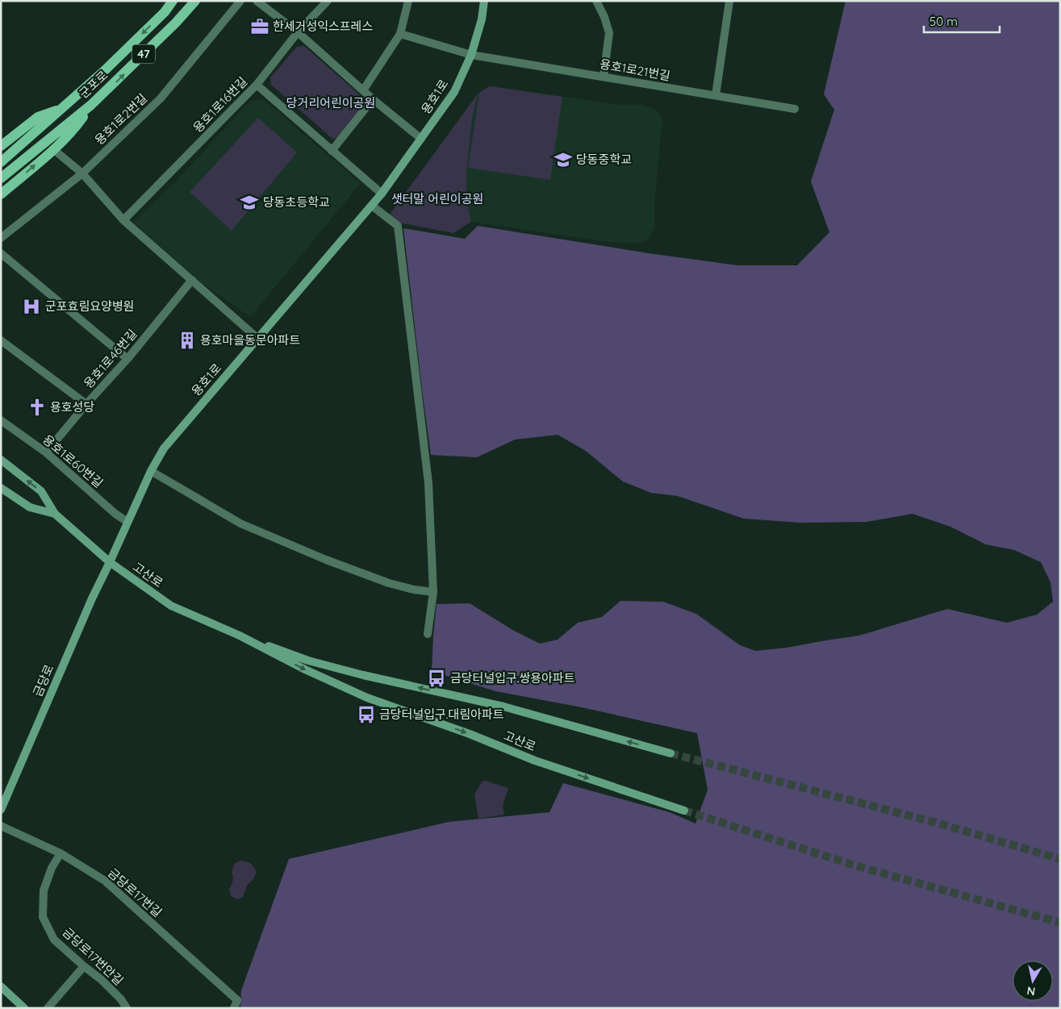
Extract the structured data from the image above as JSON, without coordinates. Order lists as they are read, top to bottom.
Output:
{
  "streets": {
    "main road": ["47", "군포로"],
    "street": [
      "용호1로21번길",
      "용호1로",
      "용호1로16번길",
      "용호1로2번길",
      "용호1로46번길",
      "용호1로60번길",
      "고산로",
      "금당로",
      "금당로17번길",
      "금당로17번안길"
    ]
  },
  "crossings": [
    ["47", "군포로"],
    ["용호1로21번길", "용호1로"],
    ["용호1로", "용호1로60번길"],
    ["용호1로", "고산로"],
    ["용호1로", "금당로"],
    ["용호1로46번길", "용호1로60번길"],
    ["고산로", "금당로"],
    ["금당로17번길", "금당로17번안길"]
  ],
  "parks": ["당거리어린이공원", "샛터말 어린이공원"],
  "places": {
    "office": ["한세거성익스프레스"],
    "school or university": ["당동중학교", "당동초등학교"],
    "hospital": ["군포효림요양병원"],
    "building": ["용호마을동문아파트"],
    "church": ["용호성당"],
    "bus stop": ["금당터널입구.쌍용아파트", "금당터널입구.대림아파트"]
  },
  "scale_bar": "50 m",
  "north": "bottom"
}
